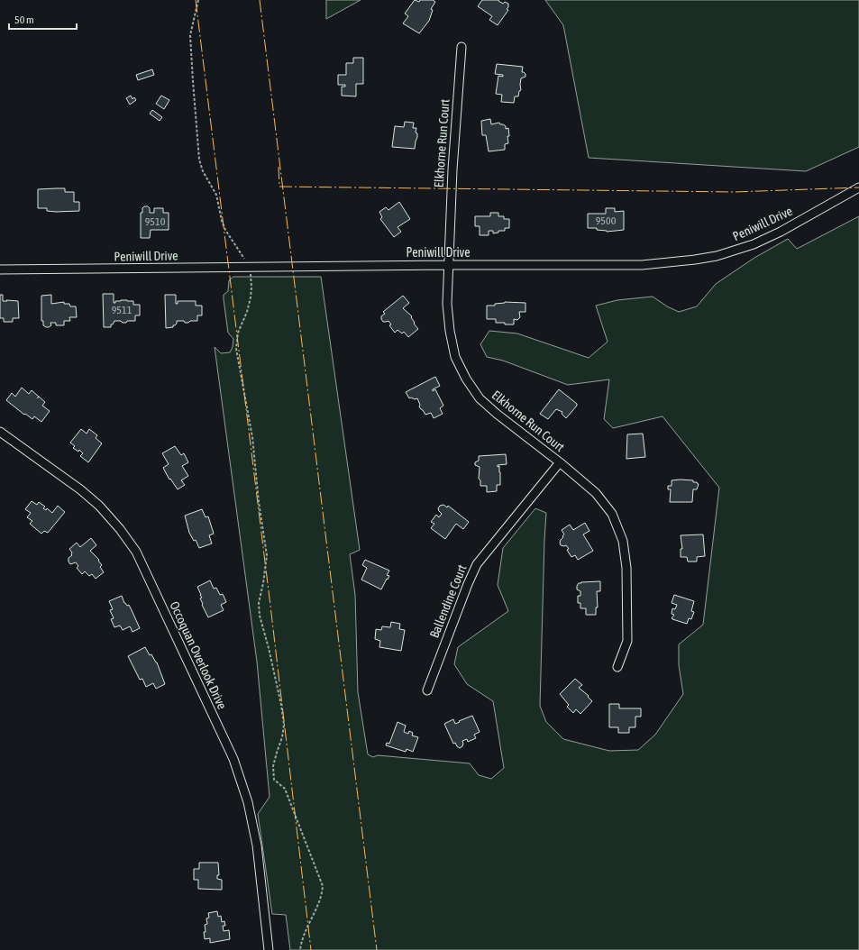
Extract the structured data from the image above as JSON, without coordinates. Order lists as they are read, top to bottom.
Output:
{
  "streets": {
    "street": [
      "Elkhorne Run Court",
      "Peniwill Drive",
      "Ballendine Court",
      "Occoquan Overlook Drive"
    ]
  },
  "crossings": [
    ["Elkhorne Run Court", "Peniwill Drive"],
    ["Elkhorne Run Court", "Ballendine Court"]
  ],
  "house_numbers": ["9500", "9510", "9511"],
  "scale_bar": "50 m"
}
